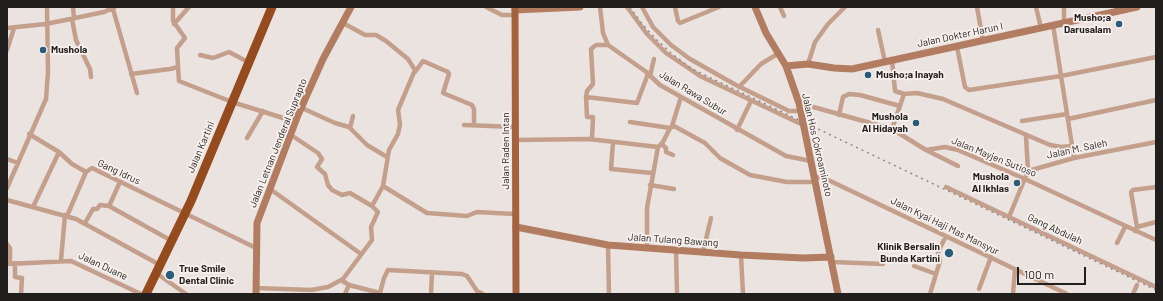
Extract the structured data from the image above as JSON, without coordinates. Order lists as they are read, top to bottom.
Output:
{
  "streets": {
    "highway": ["Jalan Kartini"],
    "main road": ["Jalan Raden Intan"],
    "street": [
      "Jalan Dokter Harun I",
      "Jalan Rawa Subur",
      "Jalan Letnan Jenderal Suprapto",
      "Jalan Hos Cokroaminoto",
      "Jalan M. Saleh",
      "Jalan Mayjen Sutioso",
      "Gang Idrus",
      "Jalan Kyai Haji Mas Mansyur",
      "Gang Abdulah",
      "Jalan Tulang Bawang",
      "Jalan Duane"
    ]
  },
  "crossings": [
    ["Jalan Dokter Harun I", "Jalan Hos Cokroaminoto"],
    ["Jalan Rawa Subur", "Jalan Hos Cokroaminoto"],
    ["Jalan Letnan Jenderal Suprapto", "Gang Idrus"],
    ["Jalan Hos Cokroaminoto", "Jalan Kyai Haji Mas Mansyur"],
    ["Jalan Hos Cokroaminoto", "Jalan Tulang Bawang"],
    ["Jalan Kartini", "Gang Idrus"],
    ["Jalan Raden Intan", "Jalan Tulang Bawang"]
  ],
  "places": [
    "Musho;a Darusalam",
    "Mushola",
    "Musho;a Inayah",
    "Mushola Al Hidayah",
    "Mushola Al Ikhlas",
    "Klinik Bersalin Bunda Kartini",
    "True Smile Dental Clinic"
  ],
  "scale_bar": "100 m"
}
